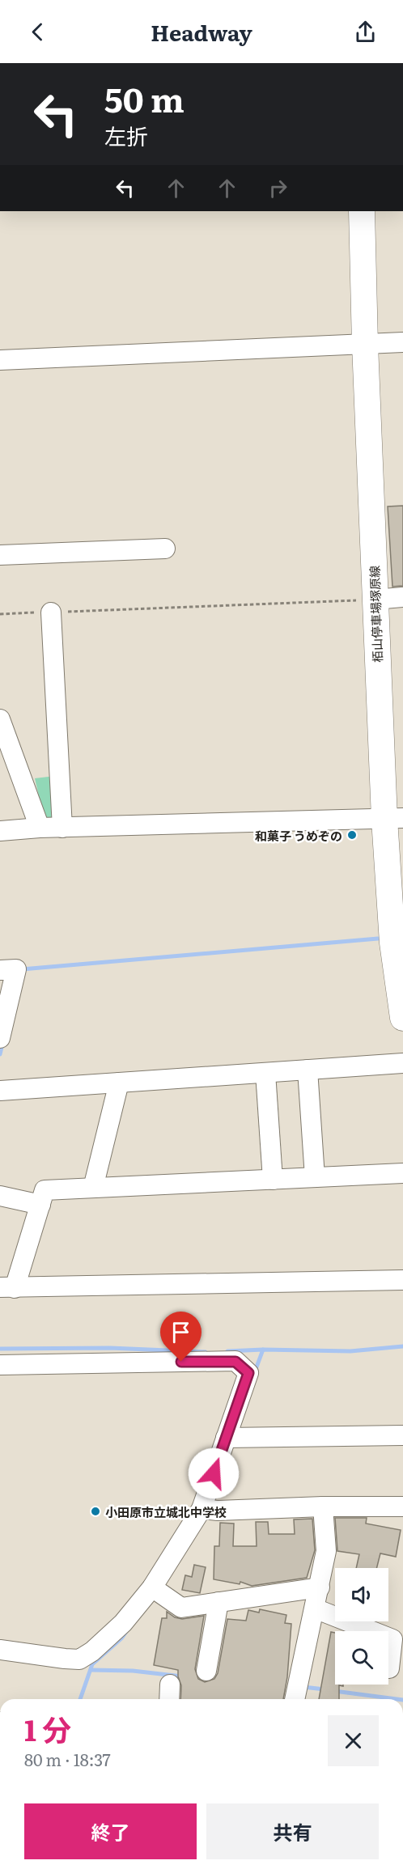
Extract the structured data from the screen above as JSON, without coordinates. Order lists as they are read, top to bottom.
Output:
{
  "streets": {
    "main road": ["栢山停車場塚原線"]
  },
  "places": ["和菓子 うめぞの", "小田原市立城北中学校"],
  "page": {
    "header": "Headway",
    "turn": ["50 m", "左折"],
    "heading": ["1 分", "80 m · 18:37"],
    "buttons": ["終了", "共有"]
  }
}
